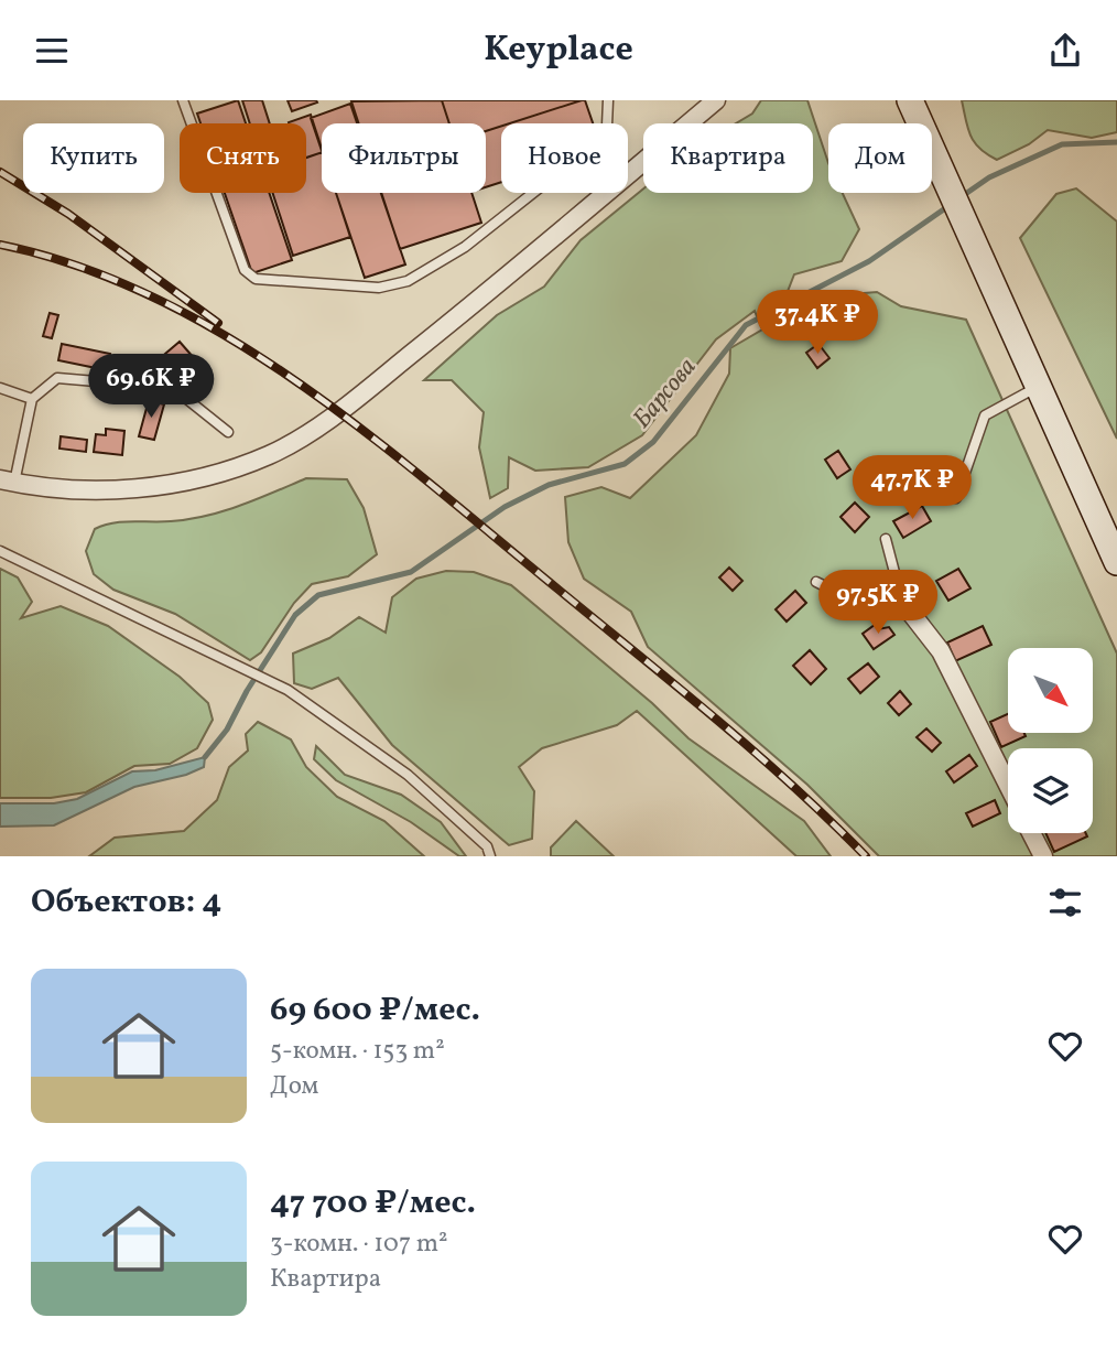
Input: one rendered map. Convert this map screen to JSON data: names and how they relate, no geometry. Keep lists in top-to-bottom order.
{
  "water": ["Барсова"],
  "north": "bottom right",
  "page": {
    "header": "Keyplace",
    "chip": [
      "Купить",
      "Снять",
      "Фильтры",
      "Новое",
      "Квартира",
      "Дом"
    ],
    "price": [
      "37.4K ₽",
      "69.6K ₽",
      "47.7K ₽",
      "97.5K ₽"
    ],
    "heading": "Объектов: 4",
    "list": [
      {
        "name": "69 600 ₽/мес.",
        "note": "5-комн. · 153 m² · Дом"
      },
      {
        "name": "47 700 ₽/мес.",
        "note": "3-комн. · 107 m² · Квартира"
      }
    ]
  }
}
